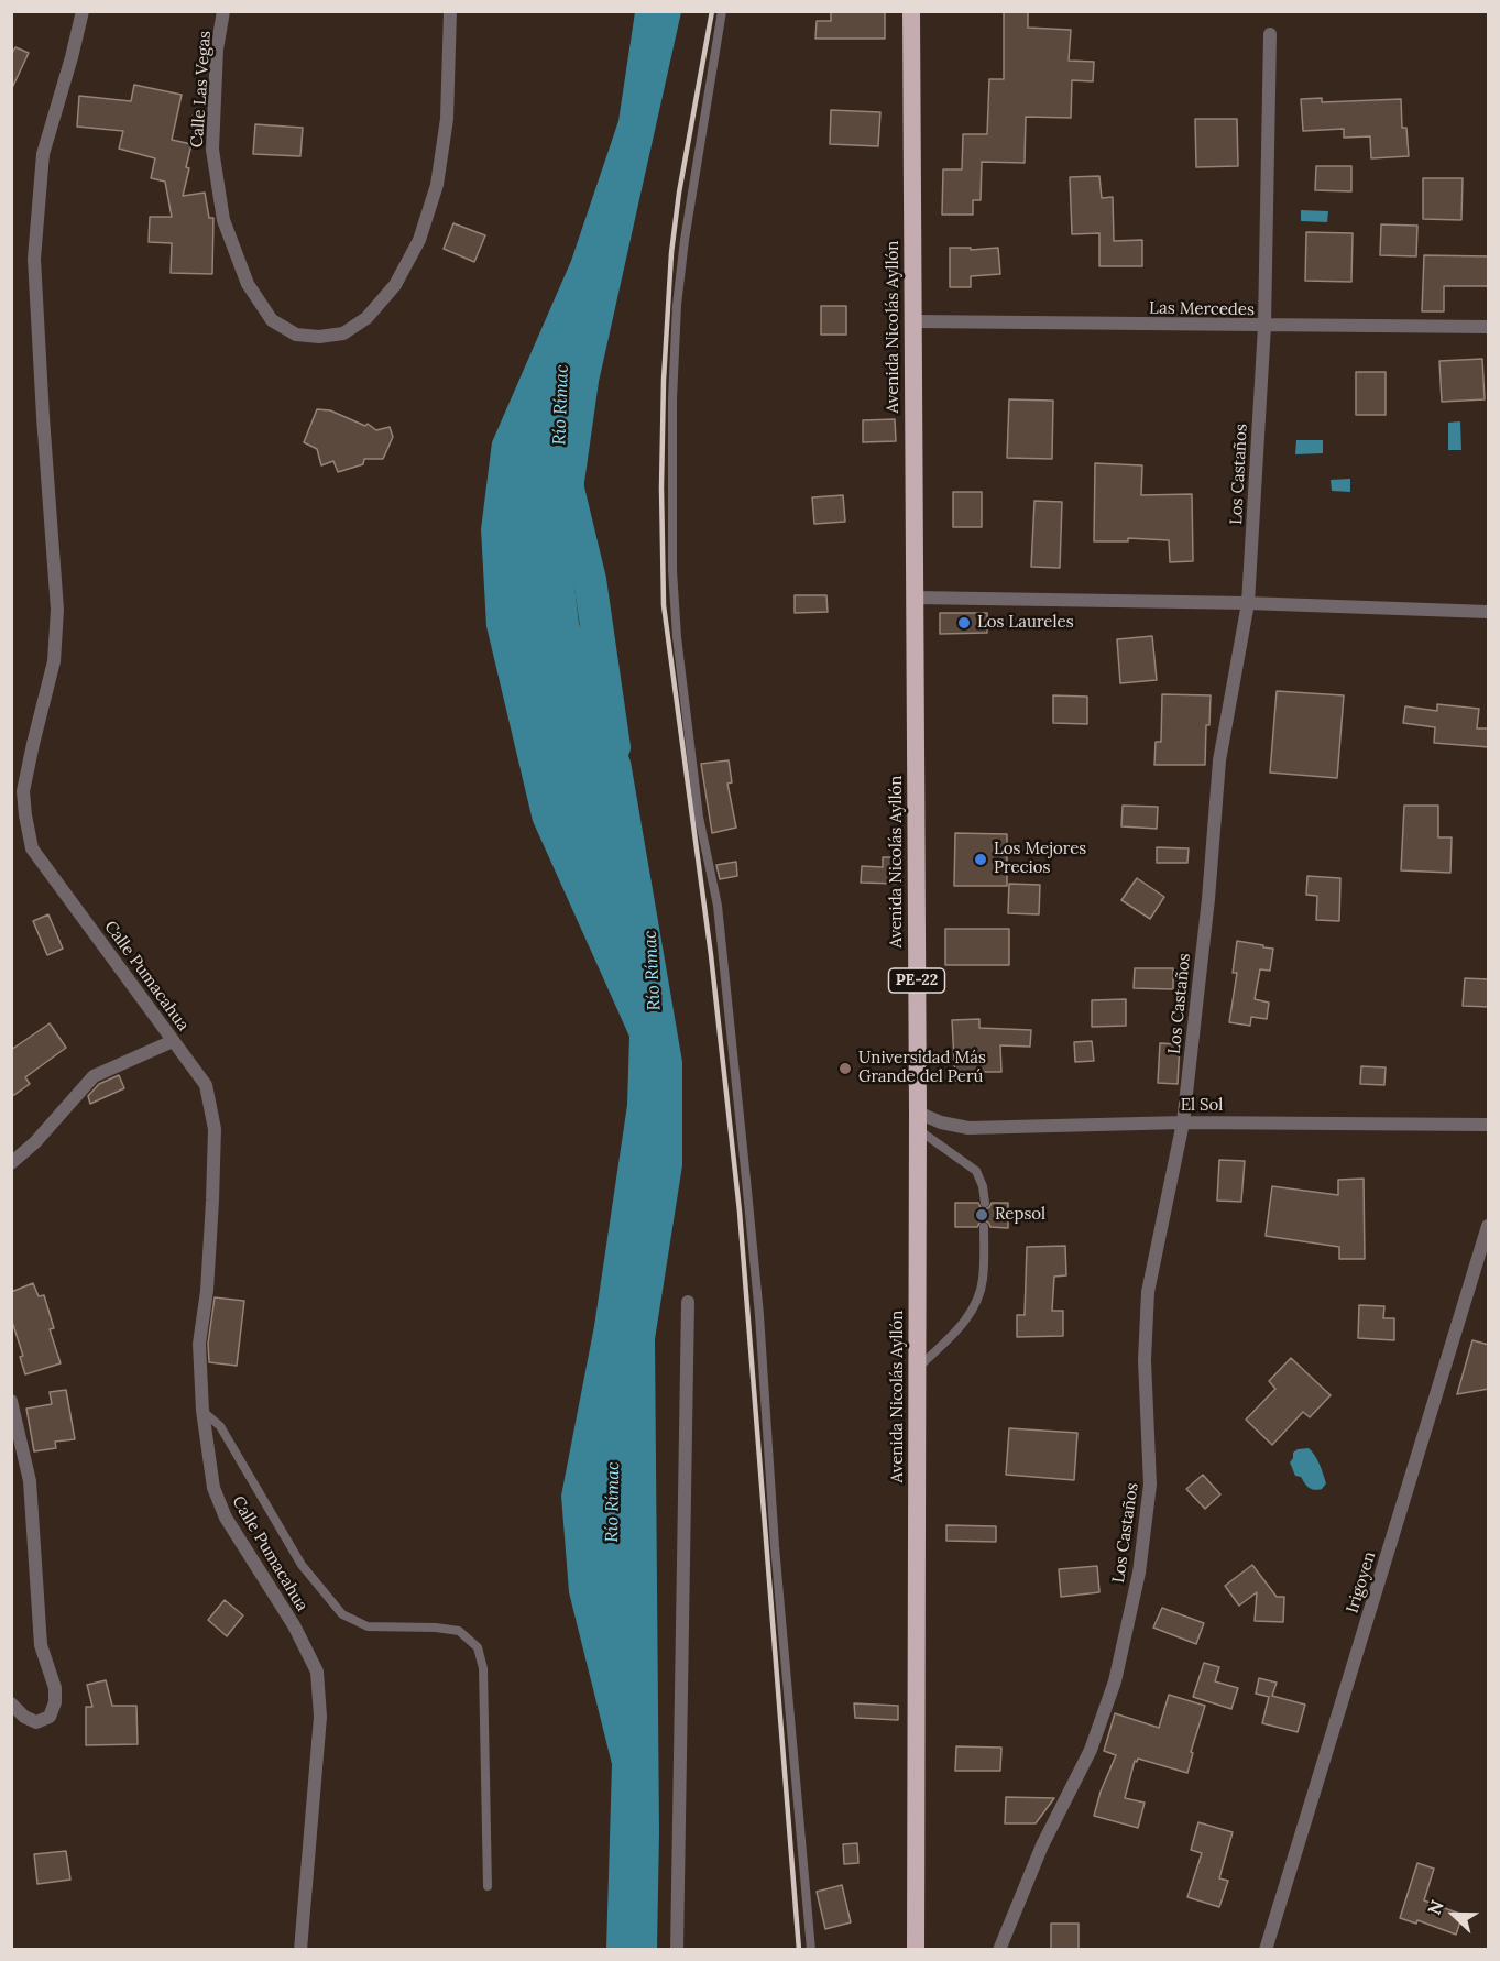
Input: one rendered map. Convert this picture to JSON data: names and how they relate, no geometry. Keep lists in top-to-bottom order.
{
  "streets": {
    "highway": ["Avenida Nicolás Ayllón", "PE-22"],
    "street": [
      "Calle Las Vegas",
      "Las Mercedes",
      "Los Castaños",
      "Calle Pumacahua",
      "El Sol",
      "Irigoyen"
    ]
  },
  "crossings": [
    ["Las Mercedes", "Avenida Nicolás Ayllón"],
    ["Las Mercedes", "Los Castaños"],
    ["Avenida Nicolás Ayllón", "El Sol"],
    ["Los Castaños", "El Sol"]
  ],
  "water": ["Río Rímac"],
  "places": [
    "Los Laureles",
    "Los Mejores Precios",
    "Universidad Más Grande del Perú",
    "Repsol"
  ],
  "north": "left"
}
